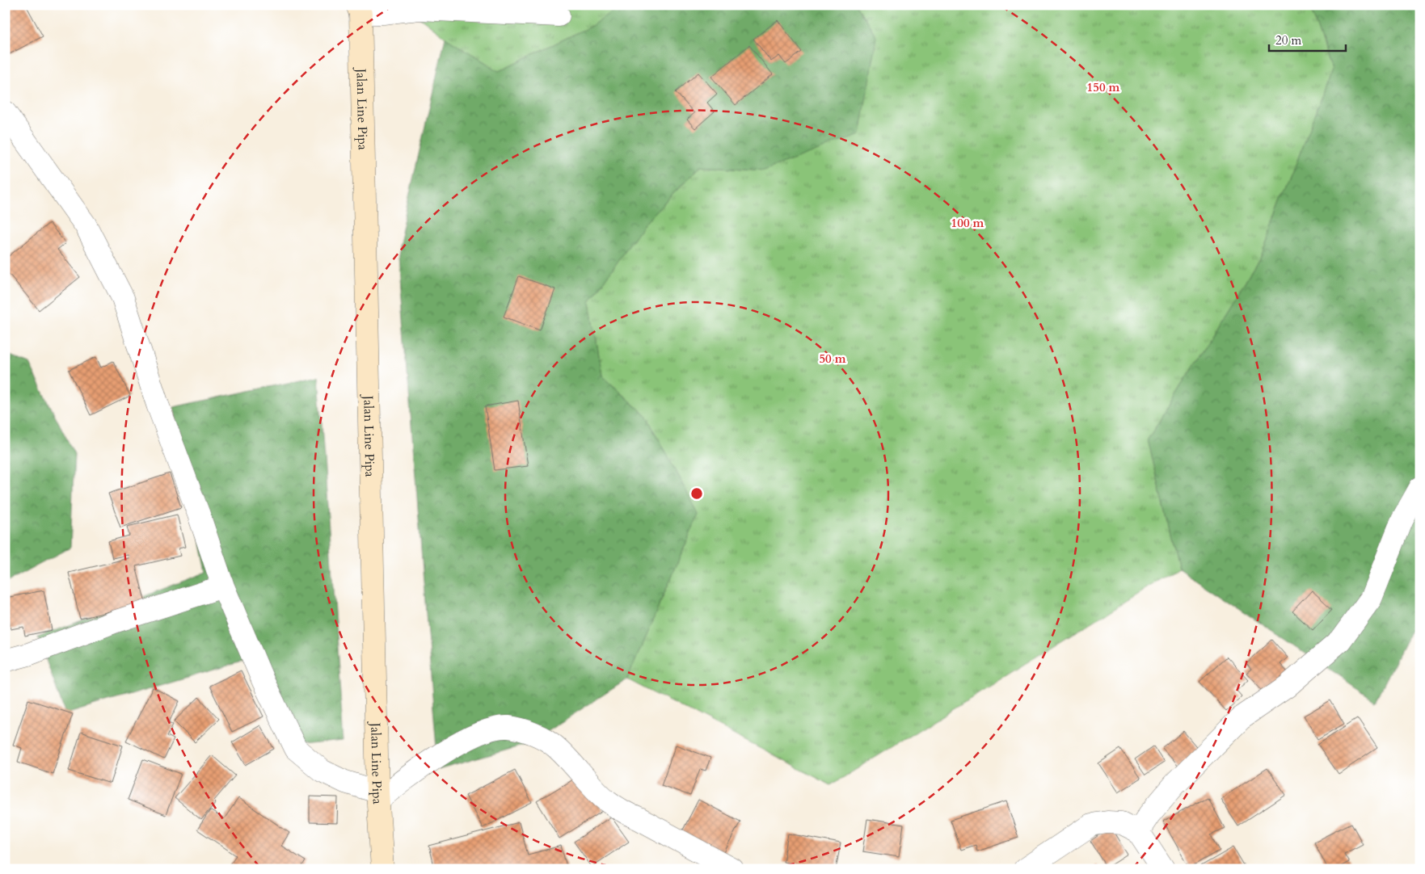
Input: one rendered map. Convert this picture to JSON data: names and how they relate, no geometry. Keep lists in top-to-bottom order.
{
  "streets": {
    "main road": ["Jalan Line Pipa"]
  },
  "scale_bar": "20 m",
  "rings": ["150 m", "100 m", "50 m"]
}
